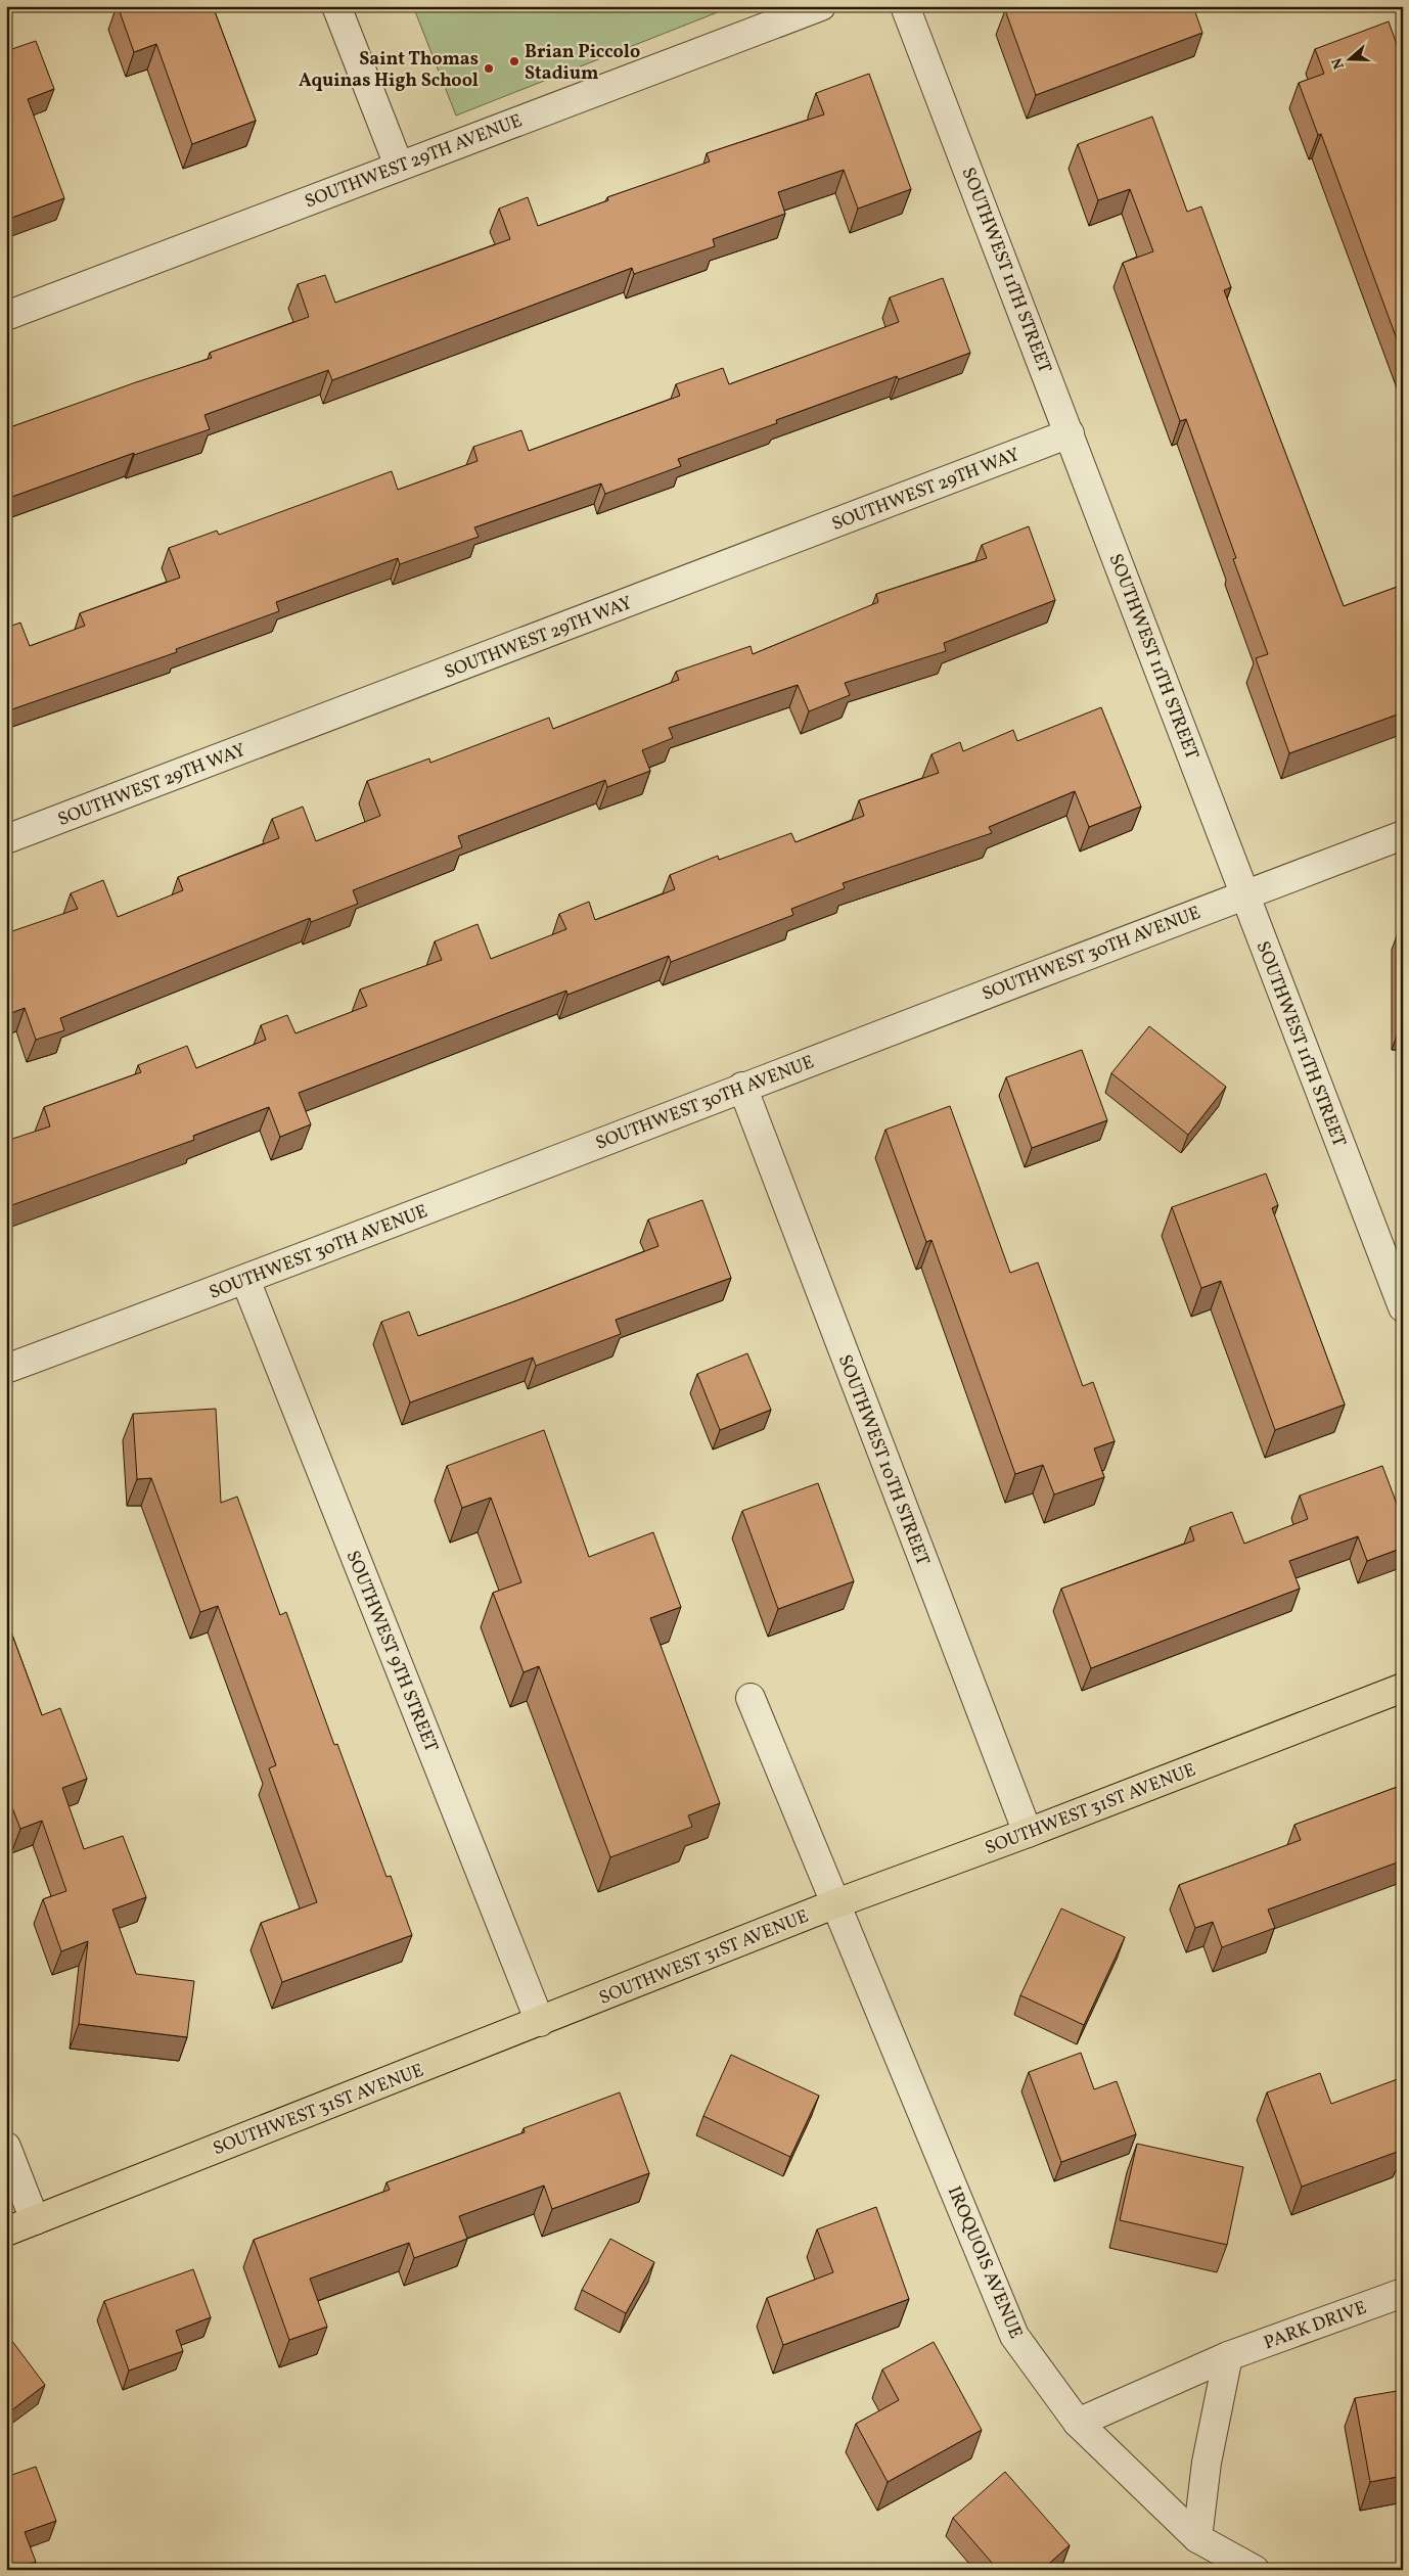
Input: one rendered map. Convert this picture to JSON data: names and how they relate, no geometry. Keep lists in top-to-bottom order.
{
  "streets": {
    "main road": ["SOUTHWEST 31ST AVENUE"],
    "street": [
      "SOUTHWEST 29TH AVENUE",
      "SOUTHWEST 11TH STREET",
      "SOUTHWEST 29TH WAY",
      "SOUTHWEST 30TH AVENUE",
      "SOUTHWEST 10TH STREET",
      "SOUTHWEST 9TH STREET",
      "IROQUOIS AVENUE",
      "PARK DRIVE"
    ]
  },
  "crossings": [
    ["SOUTHWEST 11TH STREET", "SOUTHWEST 29TH WAY"],
    ["SOUTHWEST 11TH STREET", "SOUTHWEST 30TH AVENUE"],
    ["SOUTHWEST 30TH AVENUE", "SOUTHWEST 10TH STREET"],
    ["SOUTHWEST 30TH AVENUE", "SOUTHWEST 9TH STREET"],
    ["SOUTHWEST 10TH STREET", "SOUTHWEST 31ST AVENUE"],
    ["SOUTHWEST 9TH STREET", "SOUTHWEST 31ST AVENUE"],
    ["SOUTHWEST 31ST AVENUE", "IROQUOIS AVENUE"],
    ["IROQUOIS AVENUE", "PARK DRIVE"]
  ],
  "places": ["Brian Piccolo Stadium", "Saint Thomas Aquinas High School"],
  "north": "left"
}
